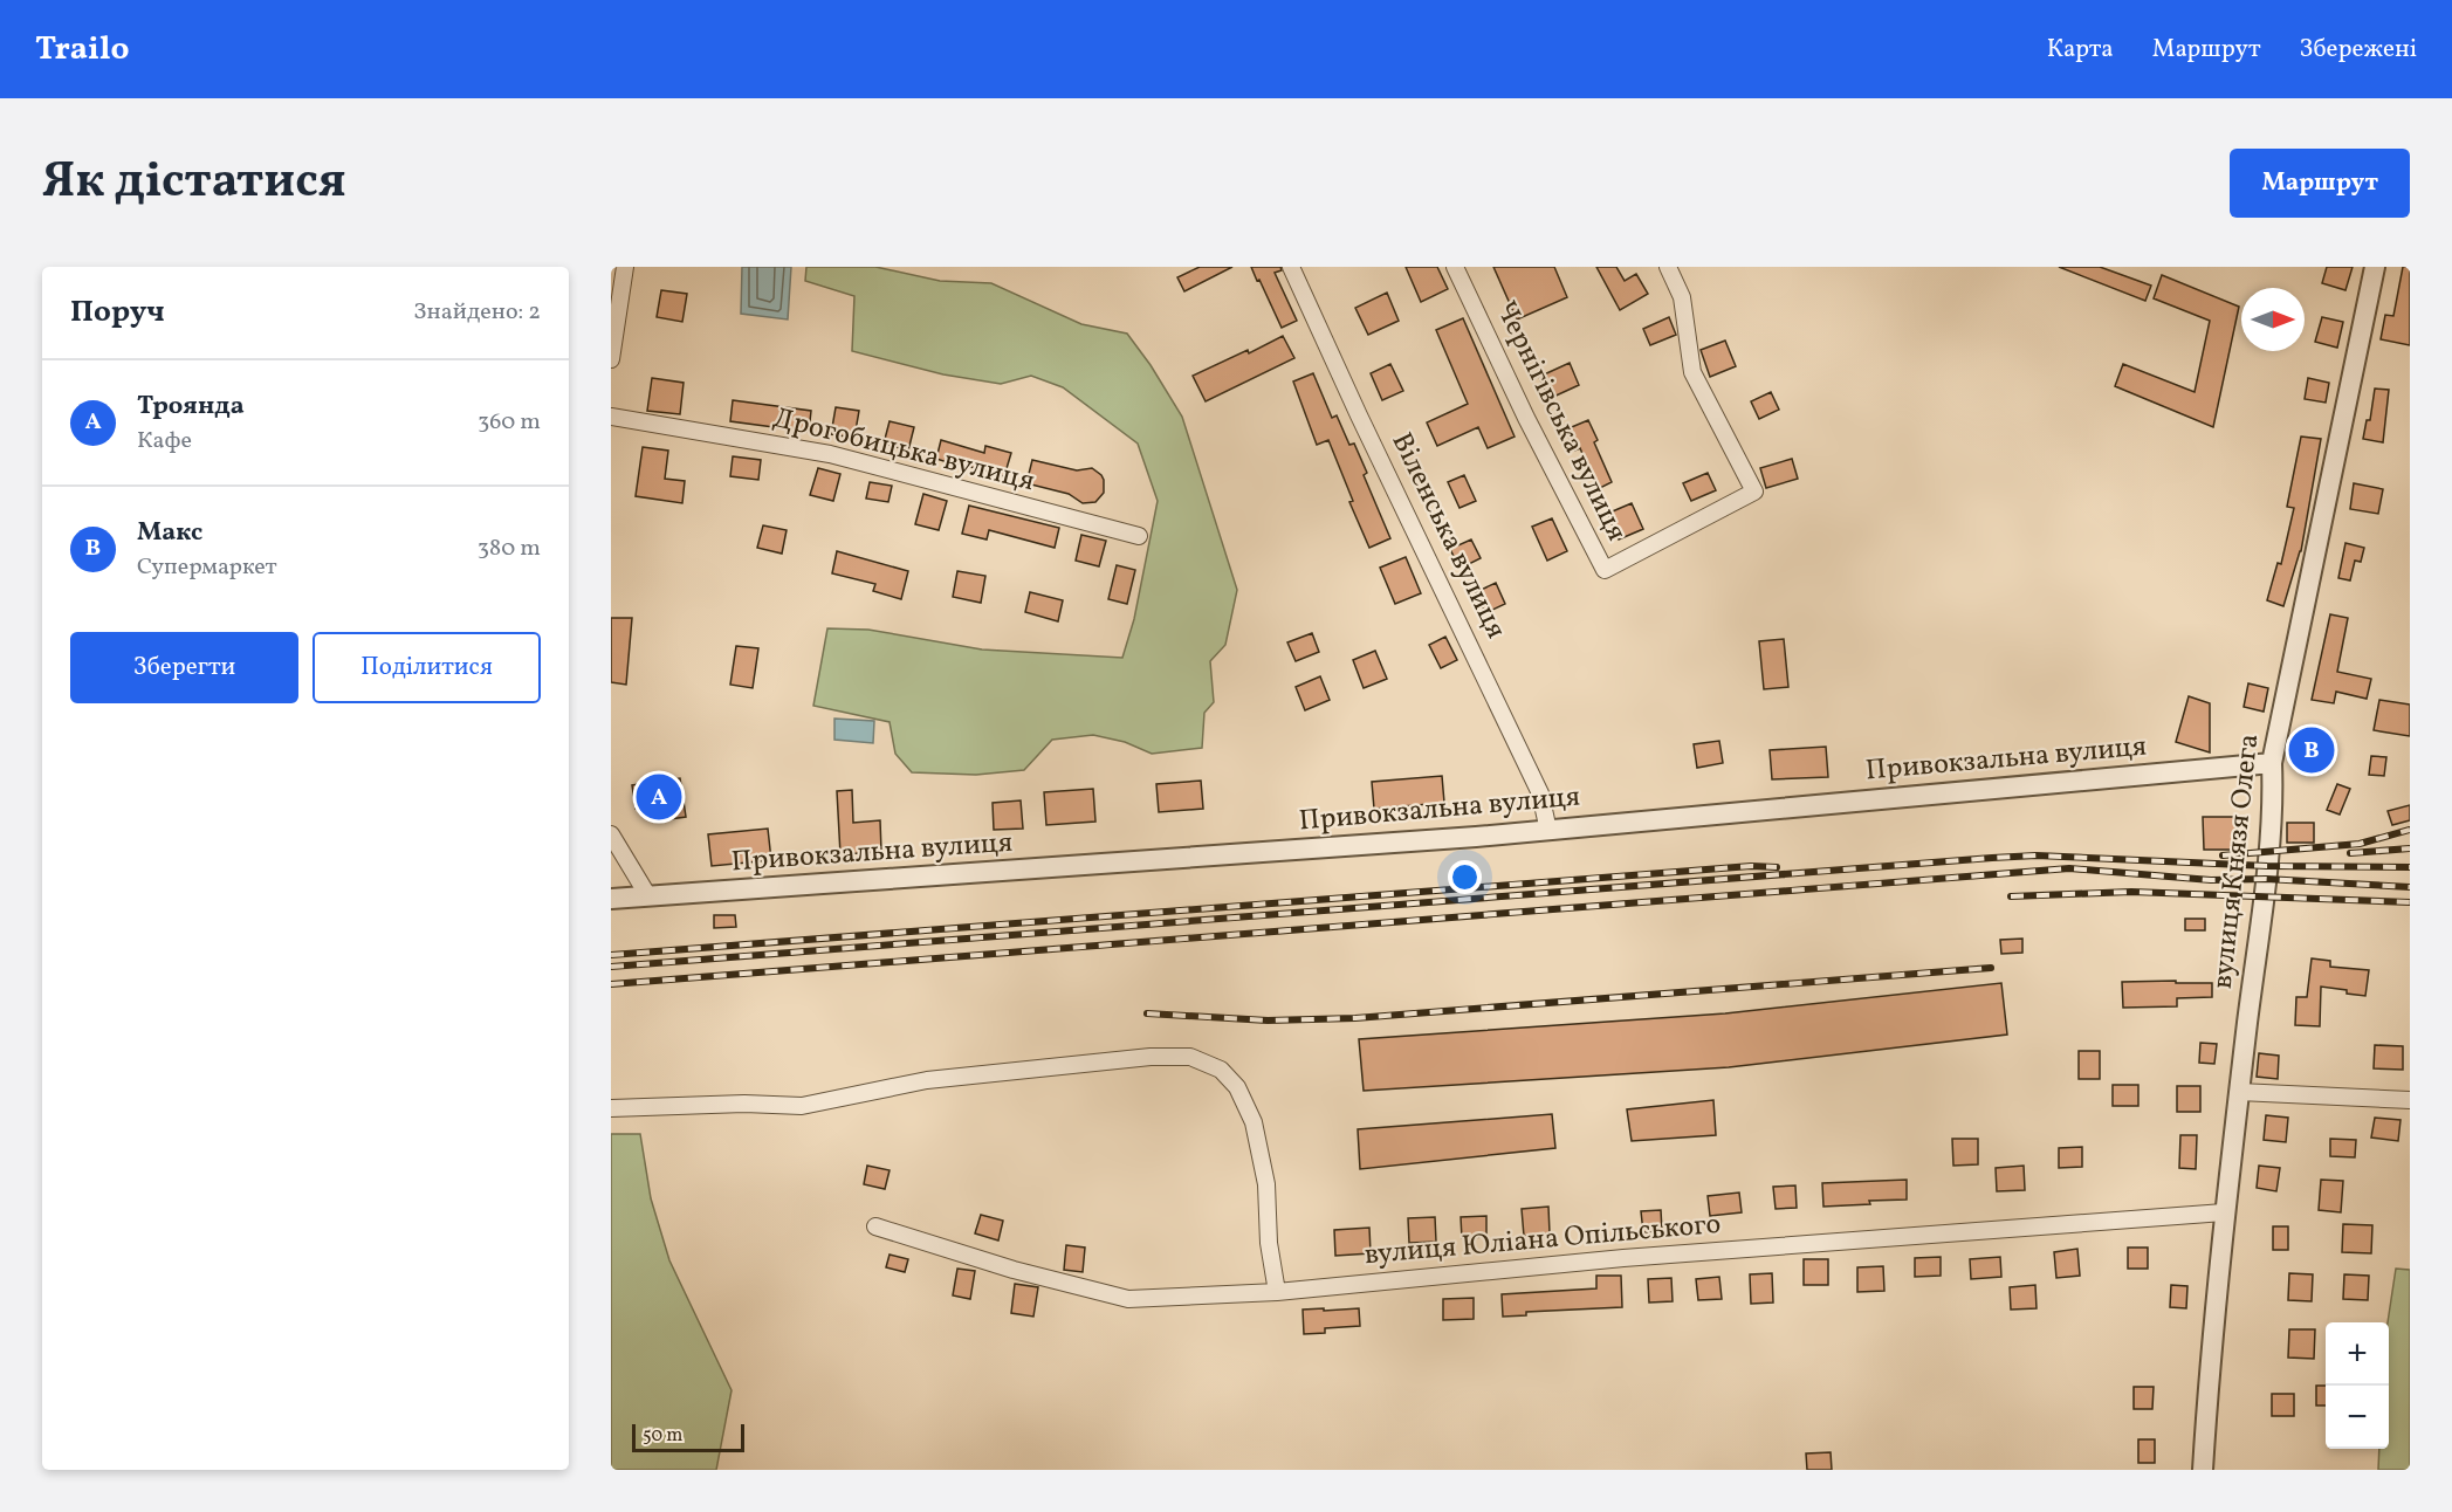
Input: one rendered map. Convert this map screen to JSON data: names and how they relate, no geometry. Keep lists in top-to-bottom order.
{
  "streets": {
    "street": [
      "Чернігівська вулиця",
      "Дрогобицька вулиця",
      "Віленська вулиця",
      "Привокзальна вулиця",
      "вулиця Князя Олега",
      "вулиця Юліана Опільського"
    ]
  },
  "crossings": [
    ["Віленська вулиця", "Привокзальна вулиця"],
    ["Привокзальна вулиця", "вулиця Князя Олега"],
    ["вулиця Князя Олега", "вулиця Юліана Опільського"]
  ],
  "scale_bar": "50 m",
  "north": "right",
  "page": {
    "header": "Trailo",
    "nav": ["Карта", "Маршрут", "Збережені"],
    "title": "Як дістатися",
    "buttons": [
      "Маршрут",
      ["Зберегти", "Поділитися"]
    ],
    "heading": ["Поруч", "Знайдено: 2"],
    "list": [
      {
        "mark": "A",
        "name": "Троянда",
        "note": "Кафе",
        "value": "360 m"
      },
      {
        "mark": "B",
        "name": "Макс",
        "note": "Супермаркет",
        "value": "380 m"
      }
    ],
    "pins": ["B", "A"],
    "map_buttons": ["+", "−"],
    "scale": "50 m"
  }
}
